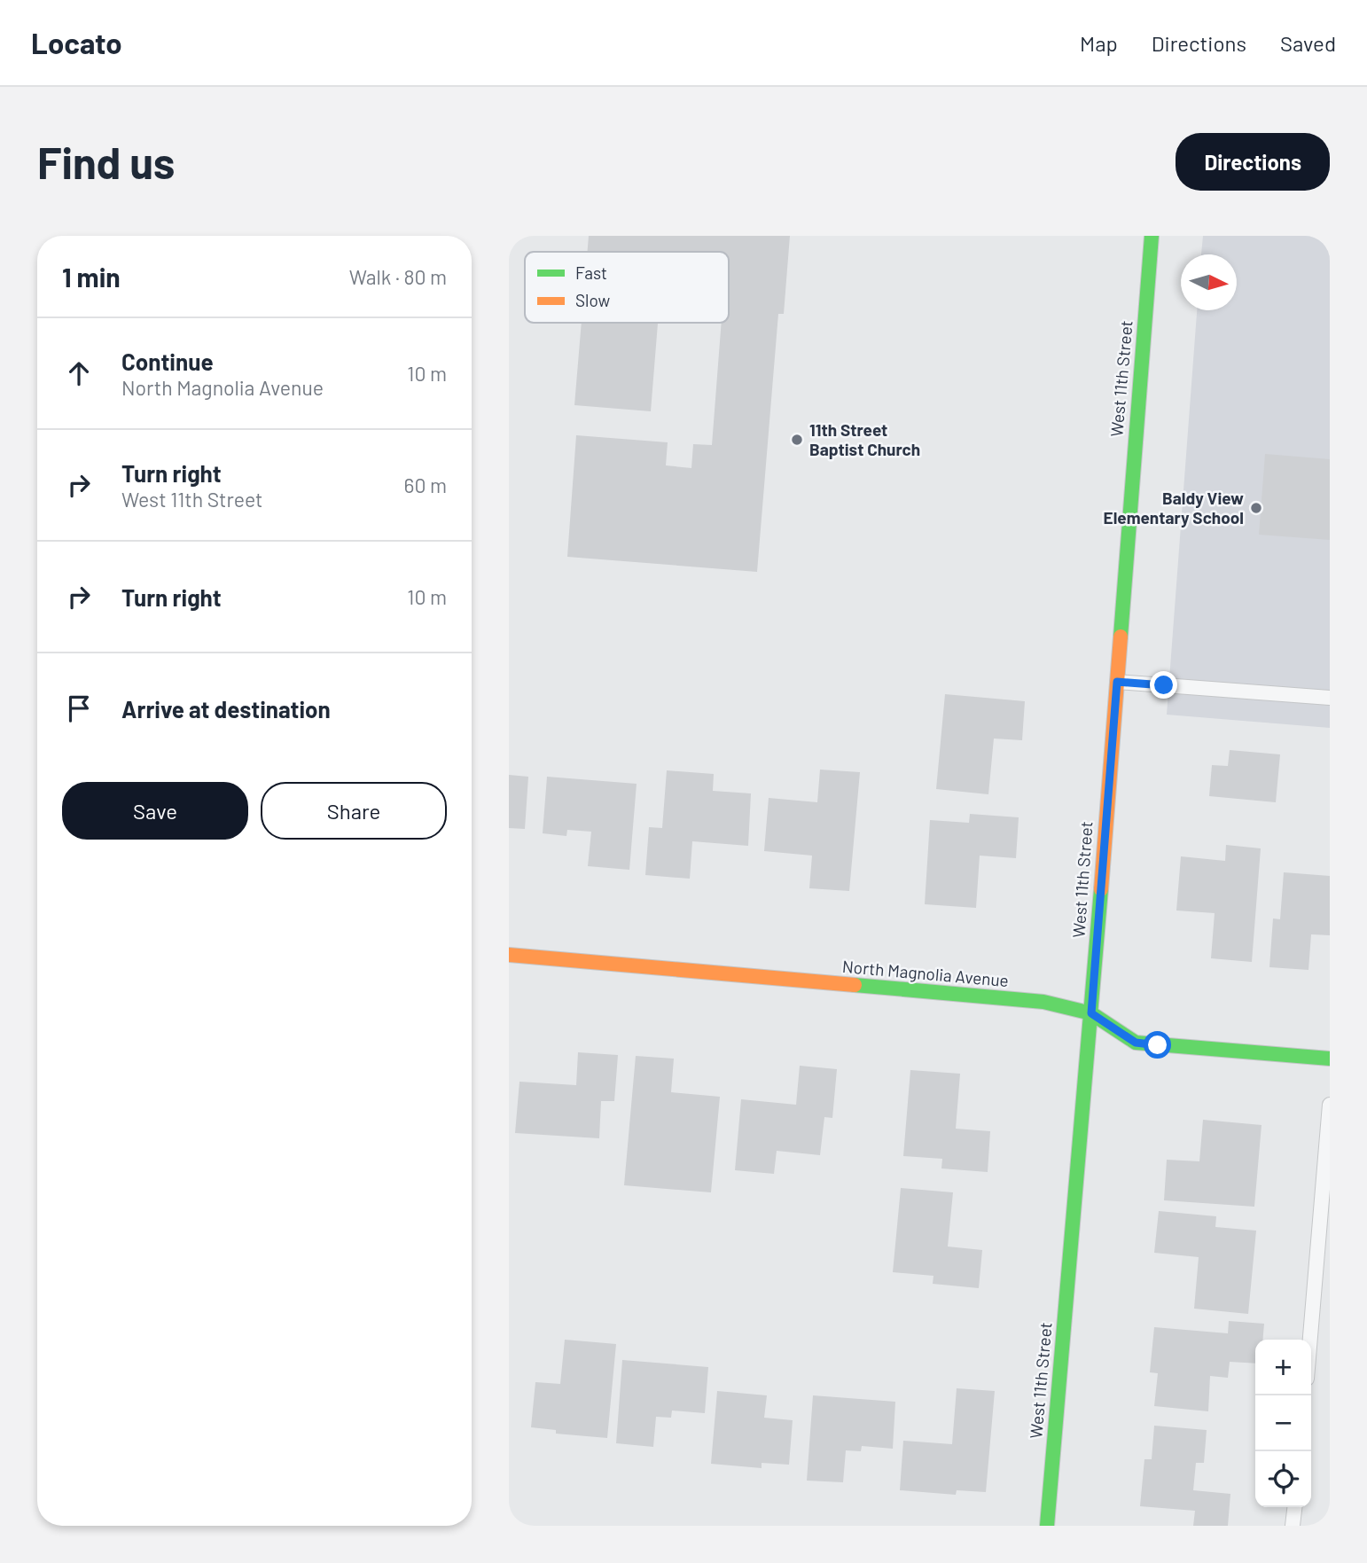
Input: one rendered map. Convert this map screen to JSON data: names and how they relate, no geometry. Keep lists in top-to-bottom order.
{
  "streets": {
    "street": ["West 11th Street", "North Magnolia Avenue"]
  },
  "crossings": [
    ["West 11th Street", "North Magnolia Avenue"]
  ],
  "places": ["11th Street Baptist Church", "Baldy View Elementary School"],
  "legend": ["Fast", "Slow"],
  "north": "right",
  "page": {
    "header": "Locato",
    "nav": ["Map", "Directions", "Saved"],
    "buttons": [
      "Directions",
      ["Save", "Share"]
    ],
    "title": "Find us",
    "heading": ["1 min", "Walk · 80 m"],
    "list": [
      ["Continue", "North Magnolia Avenue", "10 m"],
      ["Turn right", "West 11th Street", "60 m"],
      ["Turn right", "10 m"],
      "Arrive at destination"
    ],
    "map_buttons": ["+", "−"]
  }
}
